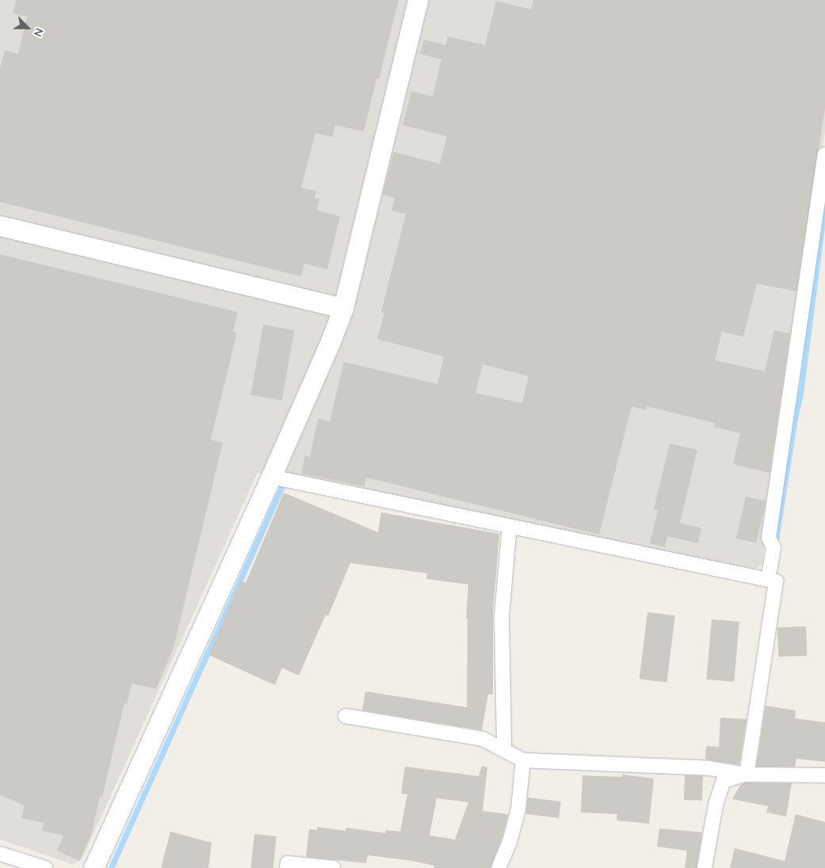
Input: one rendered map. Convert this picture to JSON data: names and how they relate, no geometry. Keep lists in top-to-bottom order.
{
  "north": "bottom right"
}
